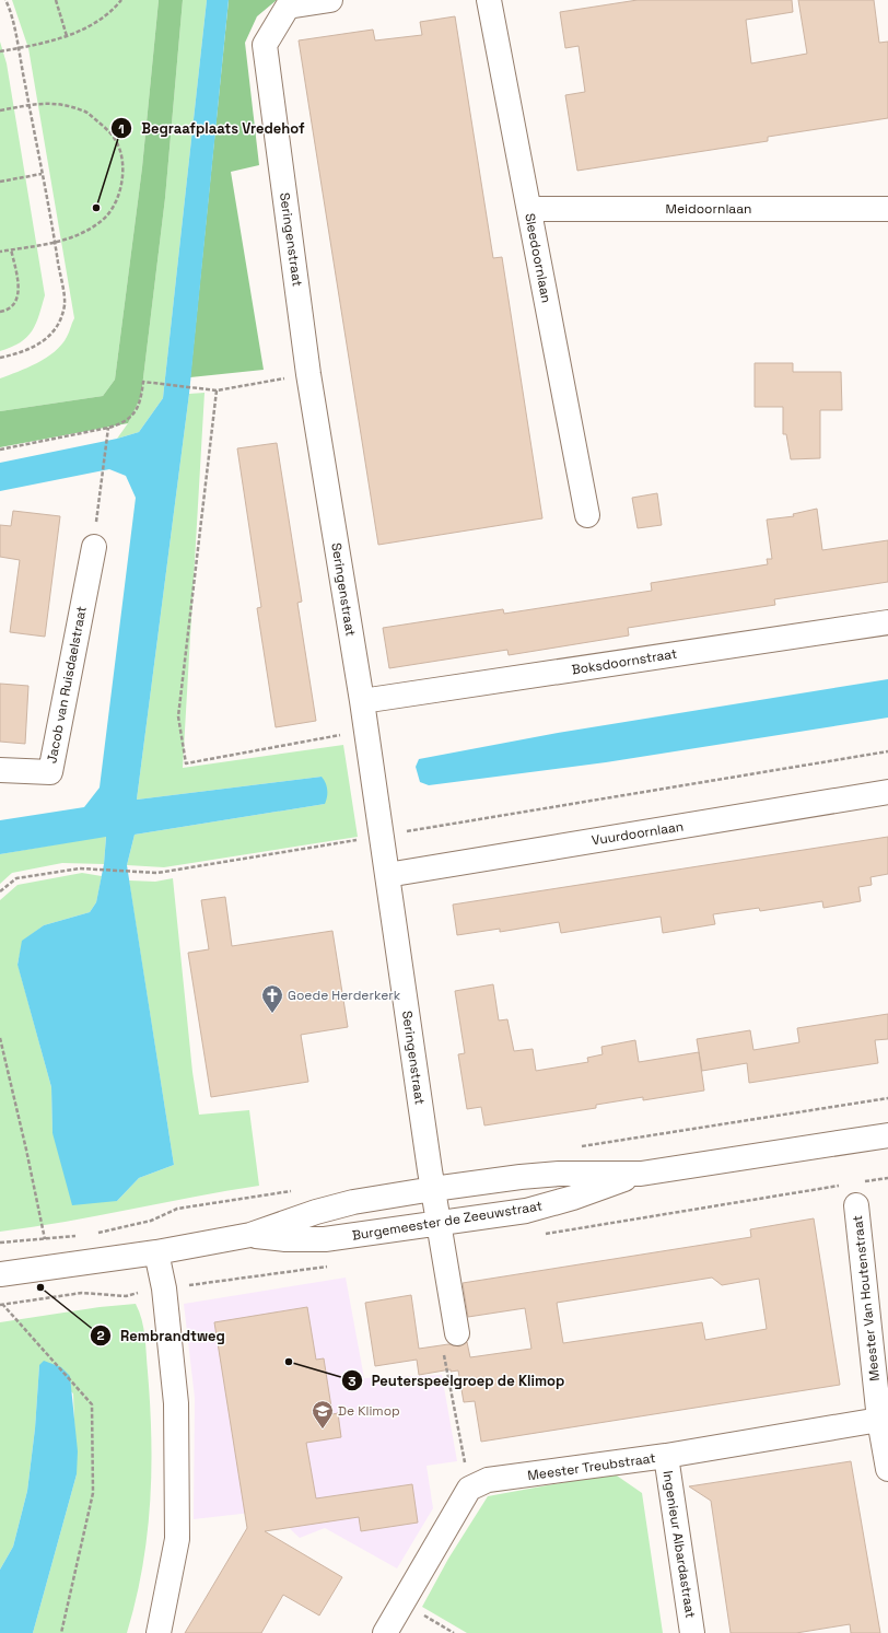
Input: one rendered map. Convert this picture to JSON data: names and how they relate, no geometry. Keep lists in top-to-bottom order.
{
  "streets": {
    "street": [
      "Meidoornlaan",
      "Seringenstraat",
      "Sleedoornlaan",
      "Boksdoornstraat",
      "Jacob van Ruisdaelstraat",
      "Vuurdoornlaan",
      "Burgemeester de Zeeuwstraat",
      "Meester Van Houtenstraat",
      "Meester Treubstraat",
      "Ingenieur Albardastraat"
    ]
  },
  "crossings": [
    ["Meidoornlaan", "Sleedoornlaan"],
    ["Seringenstraat", "Boksdoornstraat"],
    ["Seringenstraat", "Vuurdoornlaan"],
    ["Seringenstraat", "Burgemeester de Zeeuwstraat"],
    ["Meester Van Houtenstraat", "Meester Treubstraat"],
    ["Meester Treubstraat", "Ingenieur Albardastraat"]
  ],
  "places": {
    "other": ["Begraafplaats Vredehof", "Rembrandtweg", "Peuterspeelgroep de Klimop"],
    "church": ["Goede Herderkerk"],
    "school or university": ["De Klimop"]
  }
}
